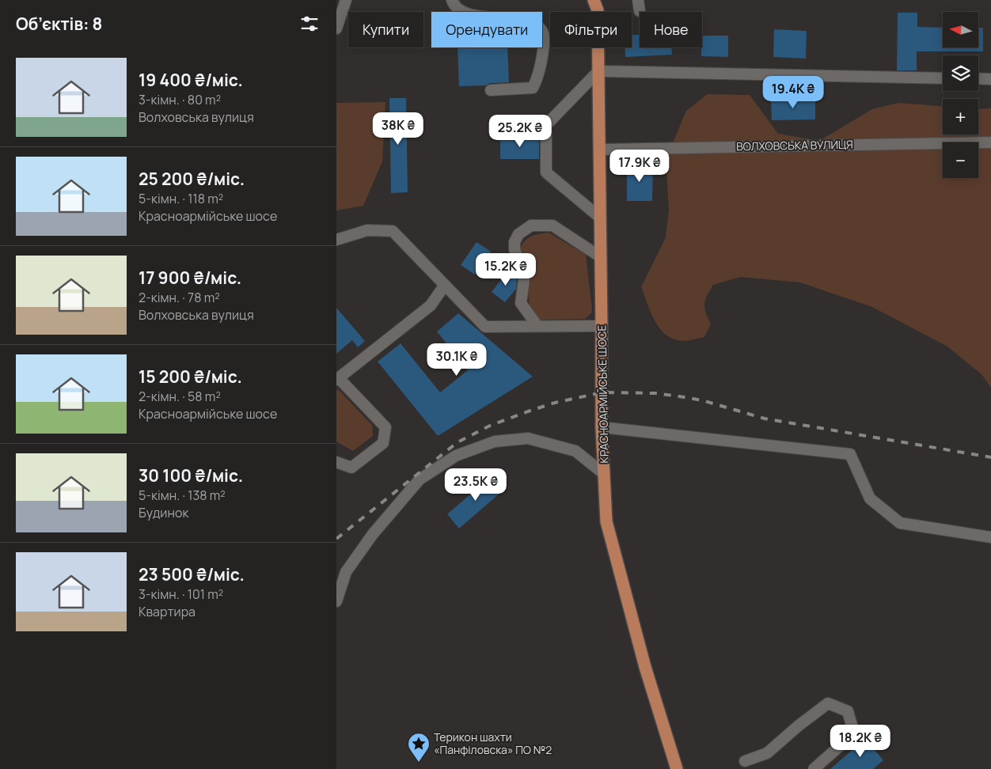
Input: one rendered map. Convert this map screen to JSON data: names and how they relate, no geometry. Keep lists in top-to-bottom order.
{
  "streets": {
    "main road": ["КРАСНОАРМІЙСЬКЕ ШОСЕ"],
    "street": ["ВОЛХОВСЬКА ВУЛИЦЯ"]
  },
  "crossings": [
    ["ВОЛХОВСЬКА ВУЛИЦЯ", "КРАСНОАРМІЙСЬКЕ ШОСЕ"]
  ],
  "places": {
    "place": ["Терикон шахти «Панфiловска» ПО №2"]
  },
  "north": "left",
  "page": {
    "heading": "Об’єктів: 8",
    "map_buttons": ["+", "−"],
    "chip": [
      "Купити",
      "Орендувати",
      "Фільтри",
      "Нове"
    ],
    "list": [
      {
        "name": "19 400 ₴/міс.",
        "note": "3-кімн. · 80 m² · Волховська вулиця"
      },
      {
        "name": "25 200 ₴/міс.",
        "note": "5-кімн. · 118 m² · Красноармійське шосе"
      },
      {
        "name": "17 900 ₴/міс.",
        "note": "2-кімн. · 78 m² · Волховська вулиця"
      },
      {
        "name": "15 200 ₴/міс.",
        "note": "2-кімн. · 58 m² · Красноармійське шосе"
      },
      {
        "name": "30 100 ₴/міс.",
        "note": "5-кімн. · 138 m² · Будинок"
      },
      {
        "name": "23 500 ₴/міс.",
        "note": "3-кімн. · 101 m² · Квартира"
      }
    ],
    "price": [
      "19.4K ₴",
      "38K ₴",
      "25.2K ₴",
      "17.9K ₴",
      "15.2K ₴",
      "30.1K ₴",
      "23.5K ₴",
      "18.2K ₴"
    ]
  }
}
